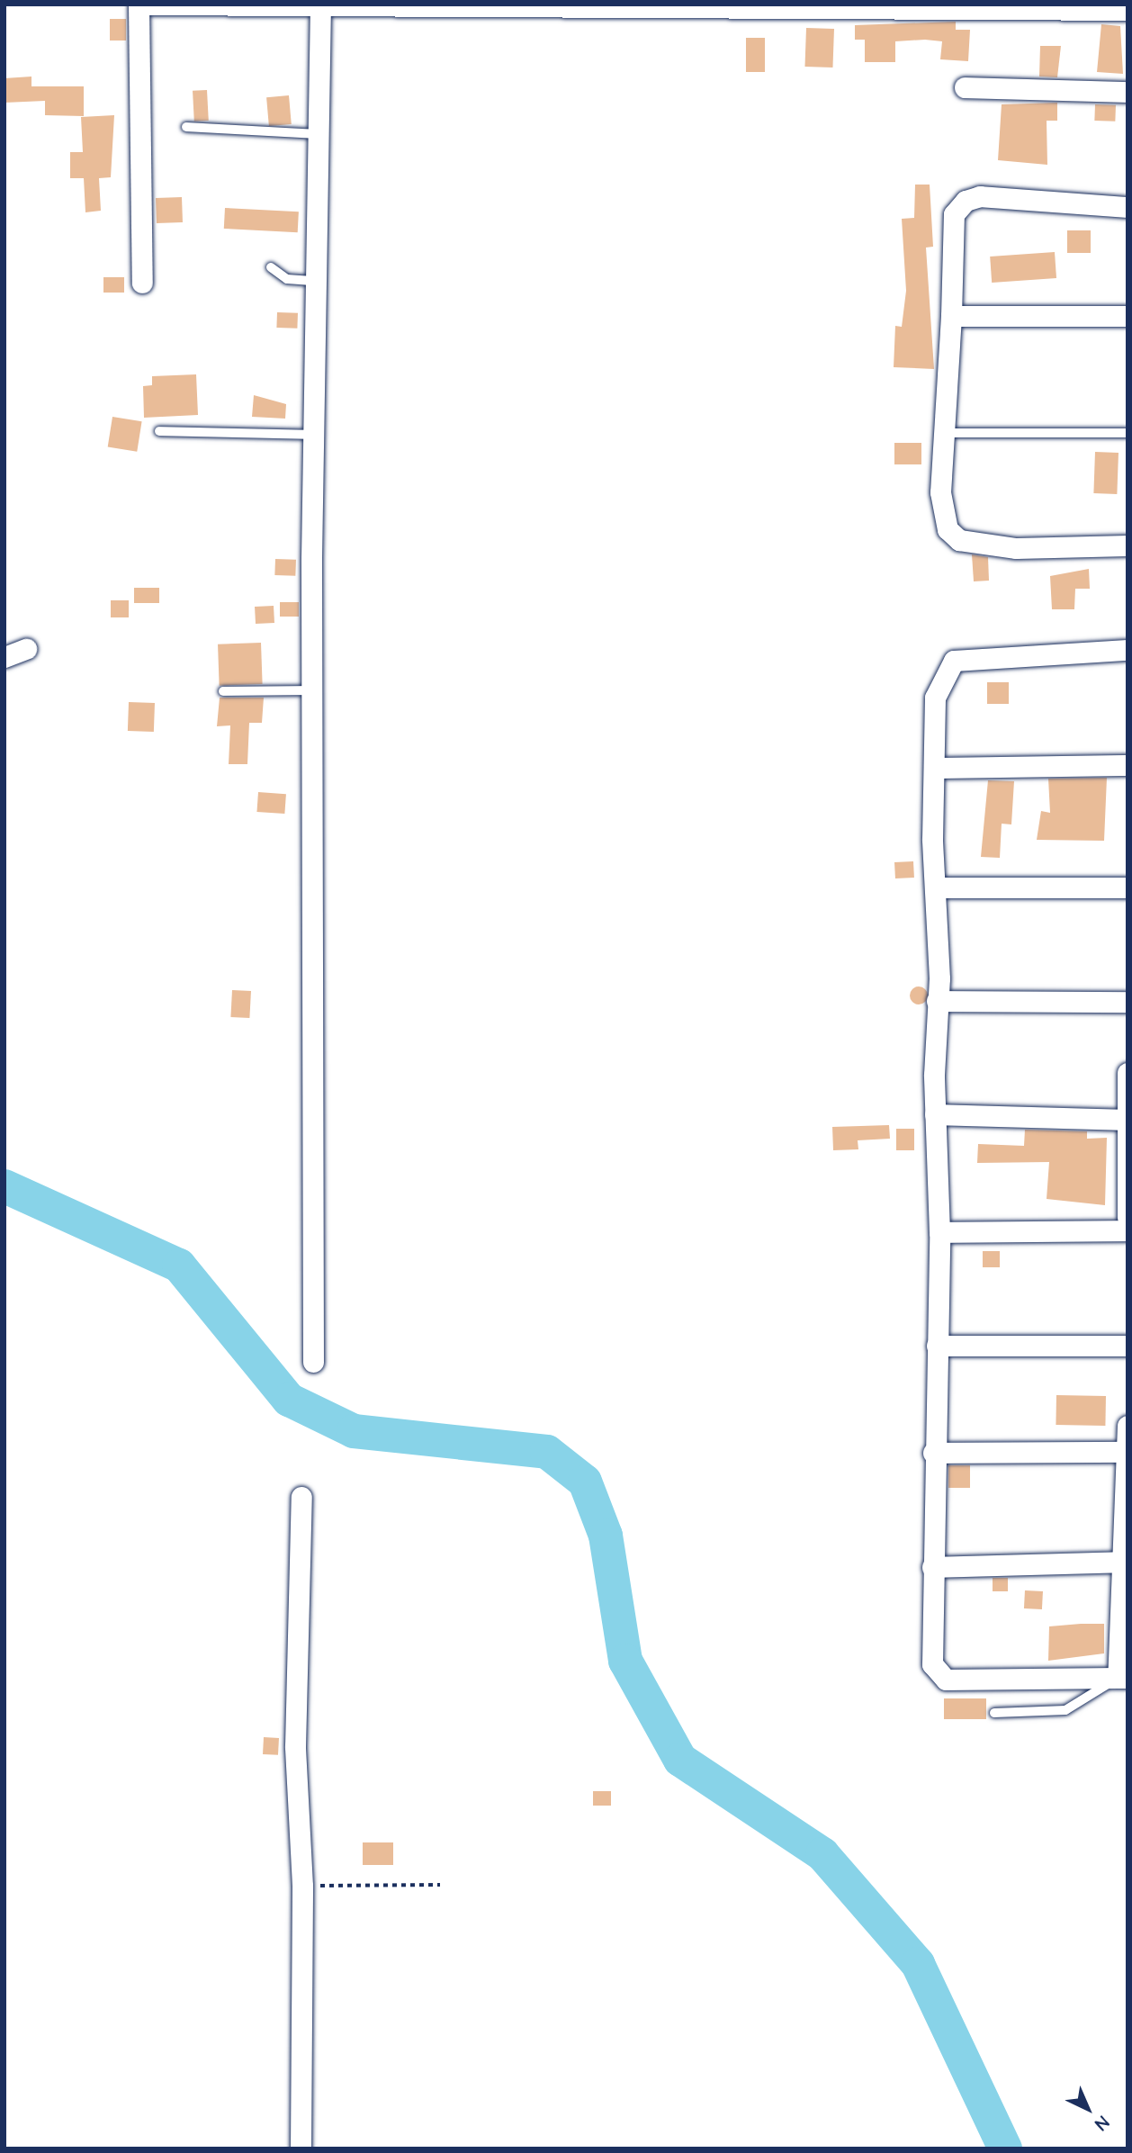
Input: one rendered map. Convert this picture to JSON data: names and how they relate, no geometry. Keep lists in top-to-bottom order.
{
  "north": "bottom right"
}
